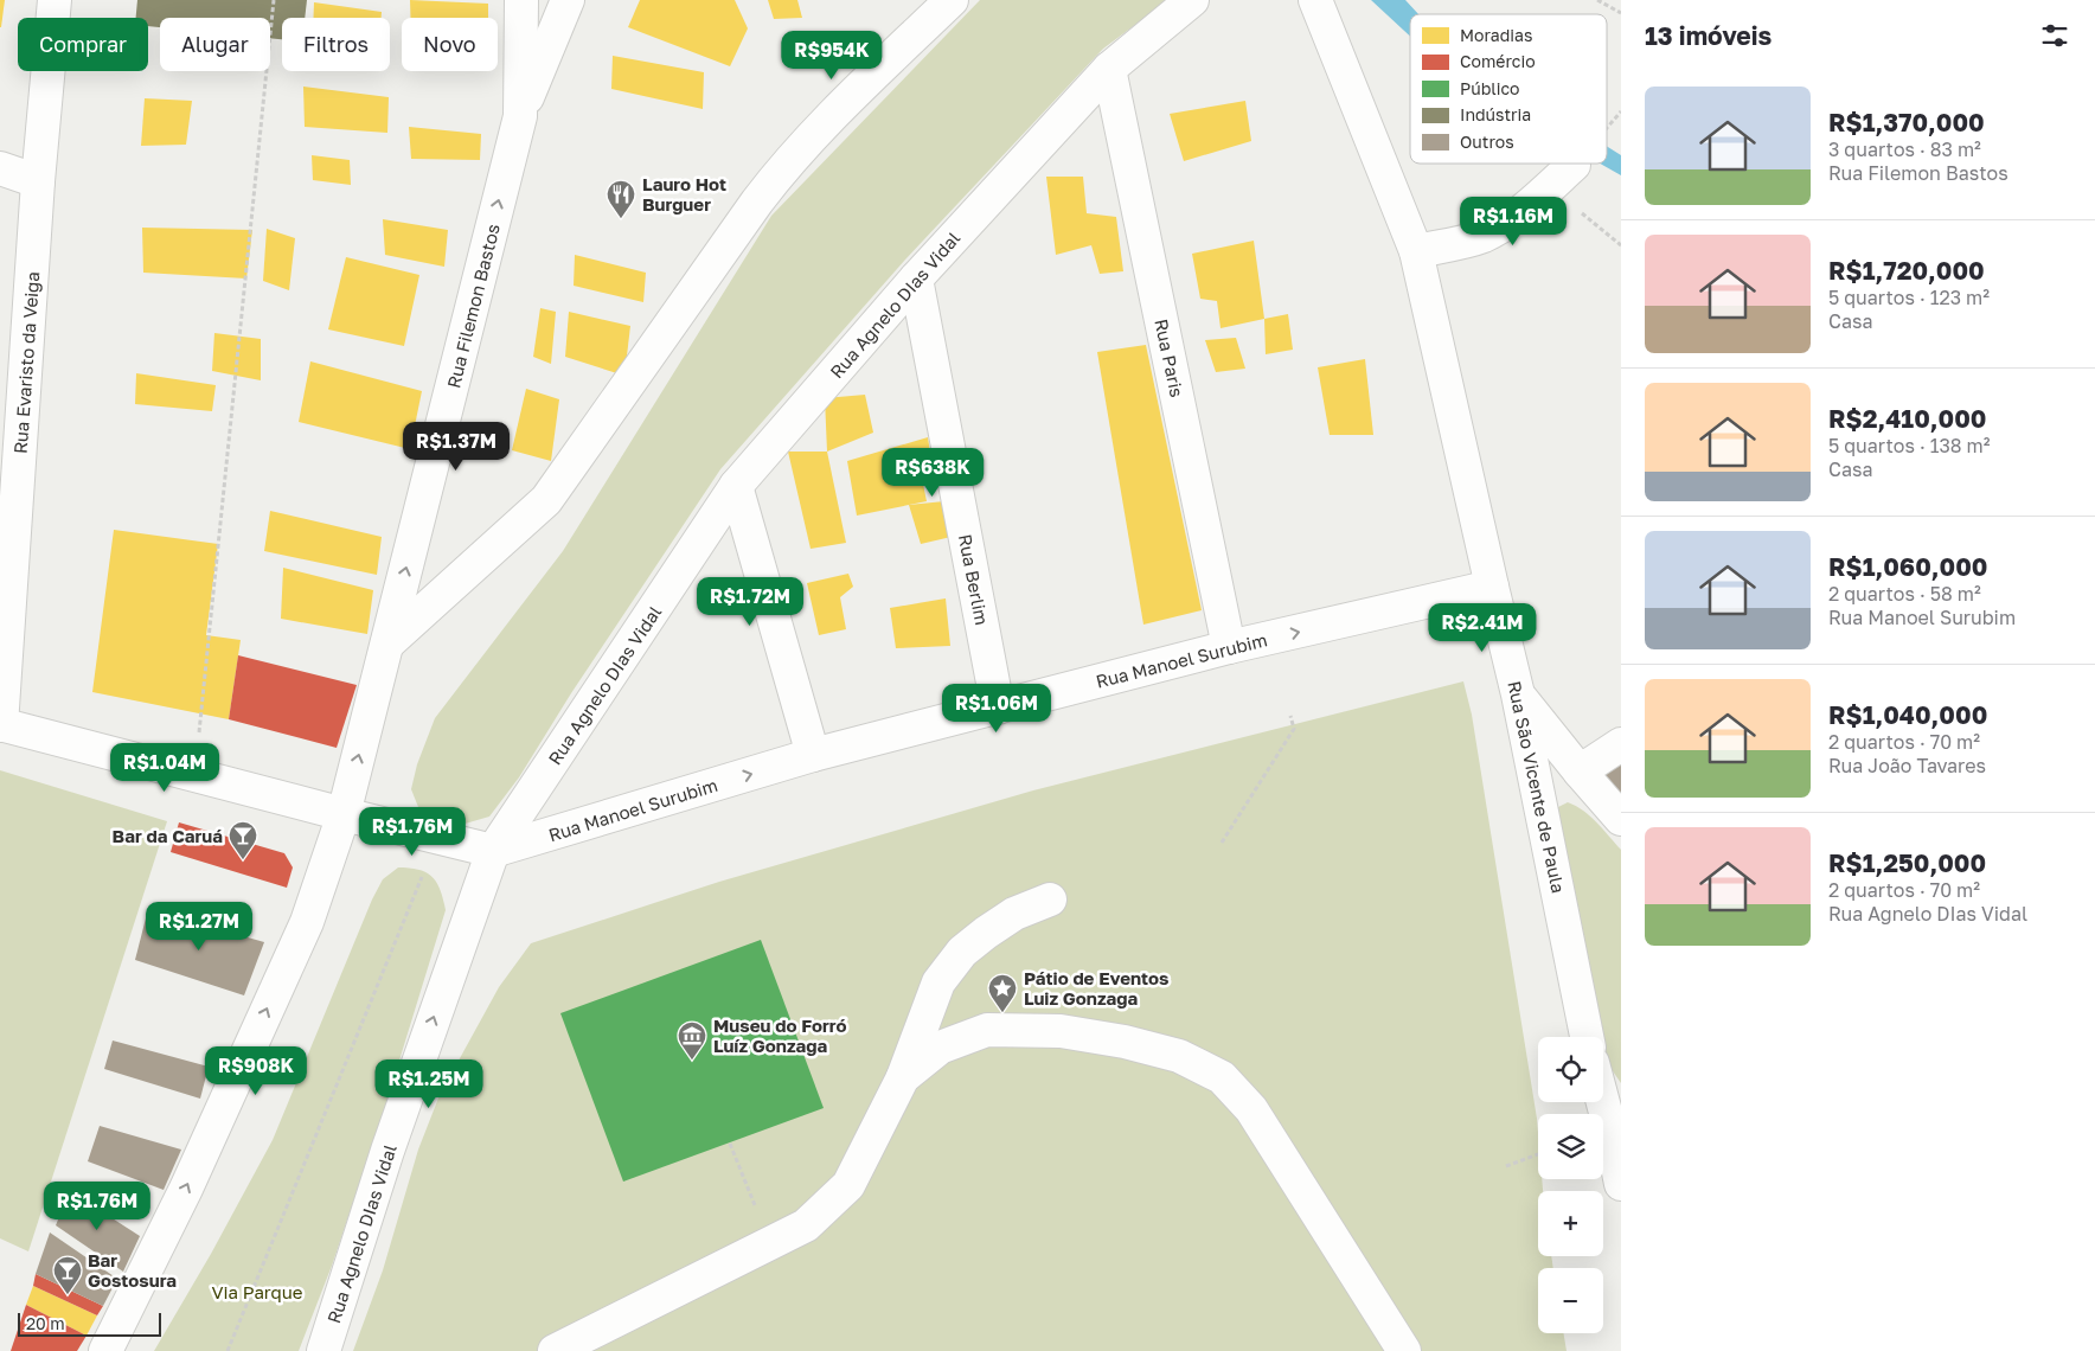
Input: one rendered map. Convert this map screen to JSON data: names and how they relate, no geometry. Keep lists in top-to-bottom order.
{
  "streets": {
    "street": [
      "Rua Agnelo DIas Vidal",
      "Rua Filemon Bastos",
      "Rua Paris",
      "Rua Evaristo da Veiga",
      "Rua Berlim",
      "Rua Manoel Surubim",
      "Rua São Vicente de Paula"
    ]
  },
  "crossings": [
    ["Rua Agnelo DIas Vidal", "Rua Paris"],
    ["Rua Agnelo DIas Vidal", "Rua Berlim"],
    ["Rua Agnelo DIas Vidal", "Rua Manoel Surubim"],
    ["Rua Paris", "Rua Manoel Surubim"],
    ["Rua Berlim", "Rua Manoel Surubim"],
    ["Rua Manoel Surubim", "Rua São Vicente de Paula"]
  ],
  "one_way": ["Rua Filemon Bastos", "Rua Manoel Surubim"],
  "parks": ["Via Parque"],
  "places": {
    "restaurant": ["Lauro Hot Burguer"],
    "bar": ["Bar da Caruá", "Bar Gostosura"],
    "place": ["Pátio de Eventos Luiz Gonzaga"],
    "museum": ["Museu do Forró Luíz Gonzaga"]
  },
  "legend": [
    "Moradias",
    "Comércio",
    "Público",
    "Indústria",
    "Outros"
  ],
  "scale_bar": "20 m",
  "page": {
    "heading": "13 imóveis",
    "chip": [
      "Comprar",
      "Alugar",
      "Filtros",
      "Novo"
    ],
    "price": [
      "R$954K",
      "R$1.16M",
      "R$1.37M",
      "R$638K",
      "R$1.72M",
      "R$2.41M",
      "R$1.06M",
      "R$1.04M",
      "R$1.76M",
      "R$1.27M",
      "R$908K",
      "R$1.25M",
      "R$1.76M"
    ],
    "list": [
      {
        "name": "R$1,370,000",
        "note": "3 quartos · 83 m² · Rua Filemon Bastos"
      },
      {
        "name": "R$1,720,000",
        "note": "5 quartos · 123 m² · Casa"
      },
      {
        "name": "R$2,410,000",
        "note": "5 quartos · 138 m² · Casa"
      },
      {
        "name": "R$1,060,000",
        "note": "2 quartos · 58 m² · Rua Manoel Surubim"
      },
      {
        "name": "R$1,040,000",
        "note": "2 quartos · 70 m² · Rua João Tavares"
      },
      {
        "name": "R$1,250,000",
        "note": "2 quartos · 70 m² · Rua Agnelo DIas Vidal"
      }
    ],
    "map_buttons": ["+", "−"],
    "scale": "20 m"
  }
}
